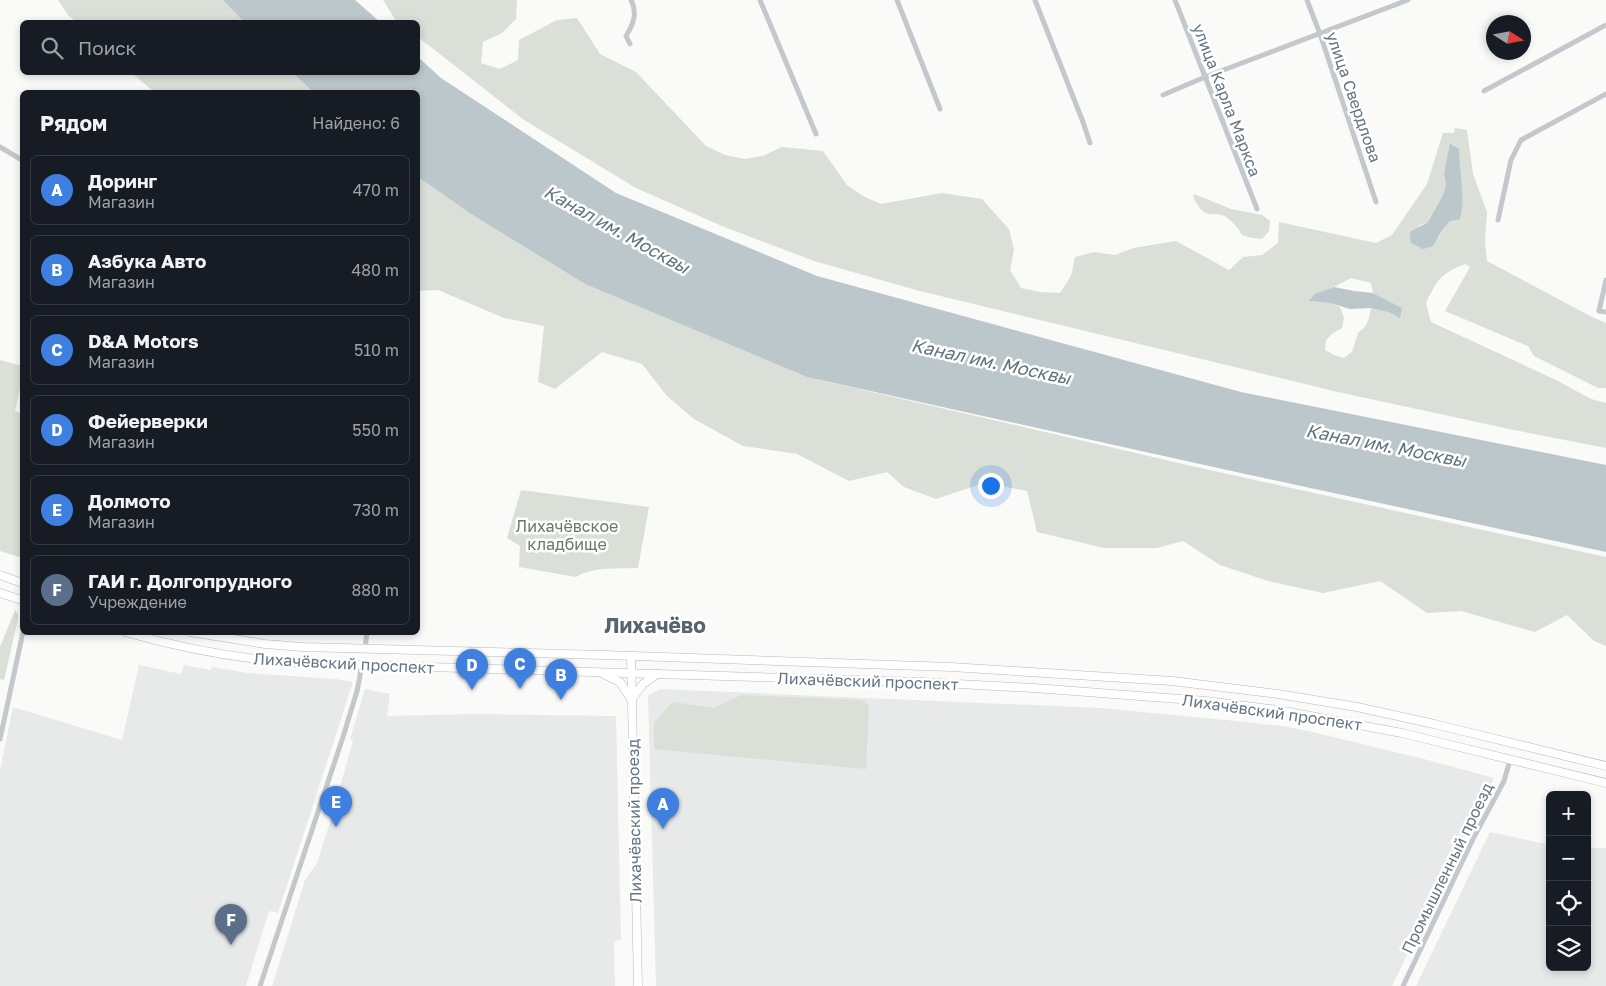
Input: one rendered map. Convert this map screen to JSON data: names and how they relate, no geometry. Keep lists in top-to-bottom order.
{
  "streets": {
    "main road": ["Лихачёвский проспект", "Лихачёвский проезд"],
    "street": ["улица Свердлова", "улица Карла Маркса", "Промышленный проезд"]
  },
  "crossings": [
    ["Лихачёвский проспект", "Лихачёвский проезд"],
    ["Лихачёвский проспект", "Промышленный проезд"]
  ],
  "districts": ["Лихачёво"],
  "water": ["Канал им. Москвы"],
  "parks": ["Лихачёвское кладбище"],
  "north": "right",
  "page": {
    "search": "Поиск",
    "heading": ["Рядом", "Найдено: 6"],
    "list": [
      {
        "mark": "A",
        "name": "Доринг",
        "note": "Магазин",
        "value": "470 m"
      },
      {
        "mark": "B",
        "name": "Азбука Авто",
        "note": "Магазин",
        "value": "480 m"
      },
      {
        "mark": "C",
        "name": "D&A Motors",
        "note": "Магазин",
        "value": "510 m"
      },
      {
        "mark": "D",
        "name": "Фейерверки",
        "note": "Магазин",
        "value": "550 m"
      },
      {
        "mark": "E",
        "name": "Долмото",
        "note": "Магазин",
        "value": "730 m"
      },
      {
        "mark": "F",
        "name": "ГАИ г. Долгопрудного",
        "note": "Учреждение",
        "value": "880 m"
      }
    ],
    "pins": [
      "C",
      "D",
      "B",
      "E",
      "A",
      "F"
    ],
    "map_buttons": ["+", "−"]
  }
}
